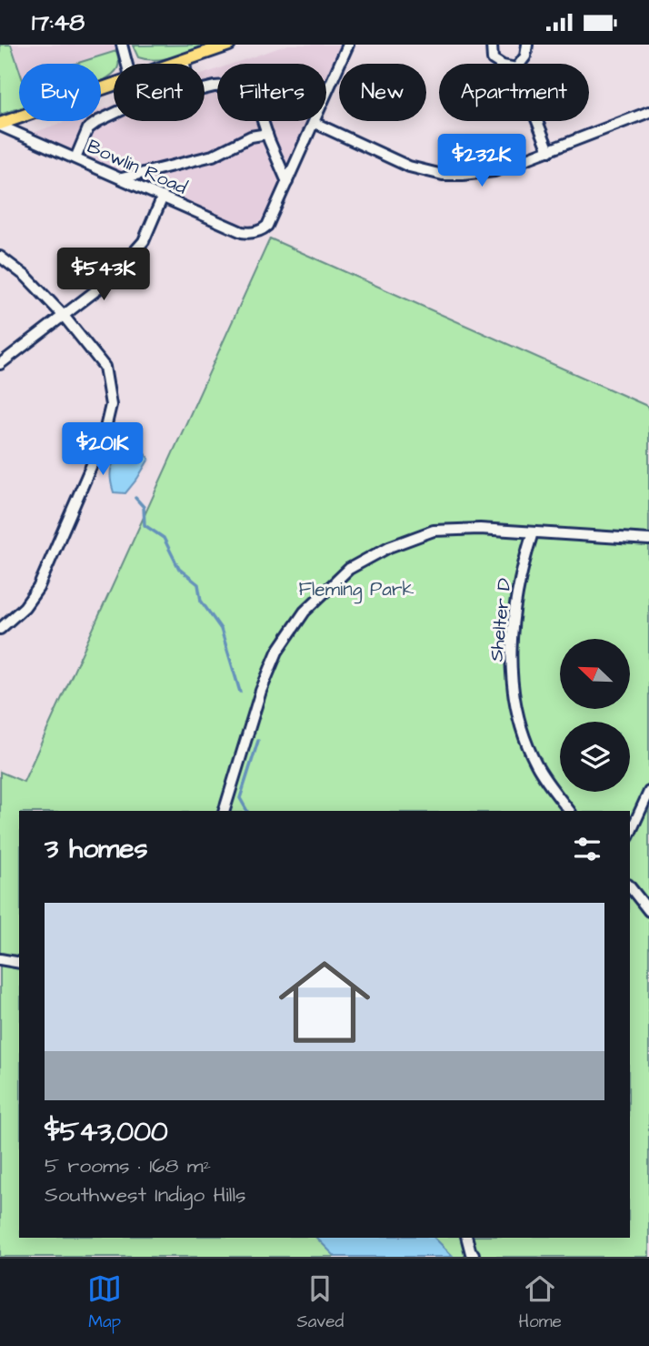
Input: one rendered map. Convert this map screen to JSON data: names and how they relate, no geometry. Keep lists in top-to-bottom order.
{
  "streets": {
    "street": ["Bowlin Road", "Shelter D"]
  },
  "parks": ["Fleming Park"],
  "north": "top left",
  "page": {
    "status": "17:48",
    "chip": [
      "Buy",
      "Rent",
      "Filters",
      "New",
      "Apartment"
    ],
    "price": ["$232K", "$543K", "$201K"],
    "heading": "3 homes",
    "list": [
      {
        "name": "$543,000",
        "note": "5 rooms · 168 m² · Southwest Indigo Hills"
      }
    ],
    "tabs": ["Map", "Saved", "Home"]
  }
}
